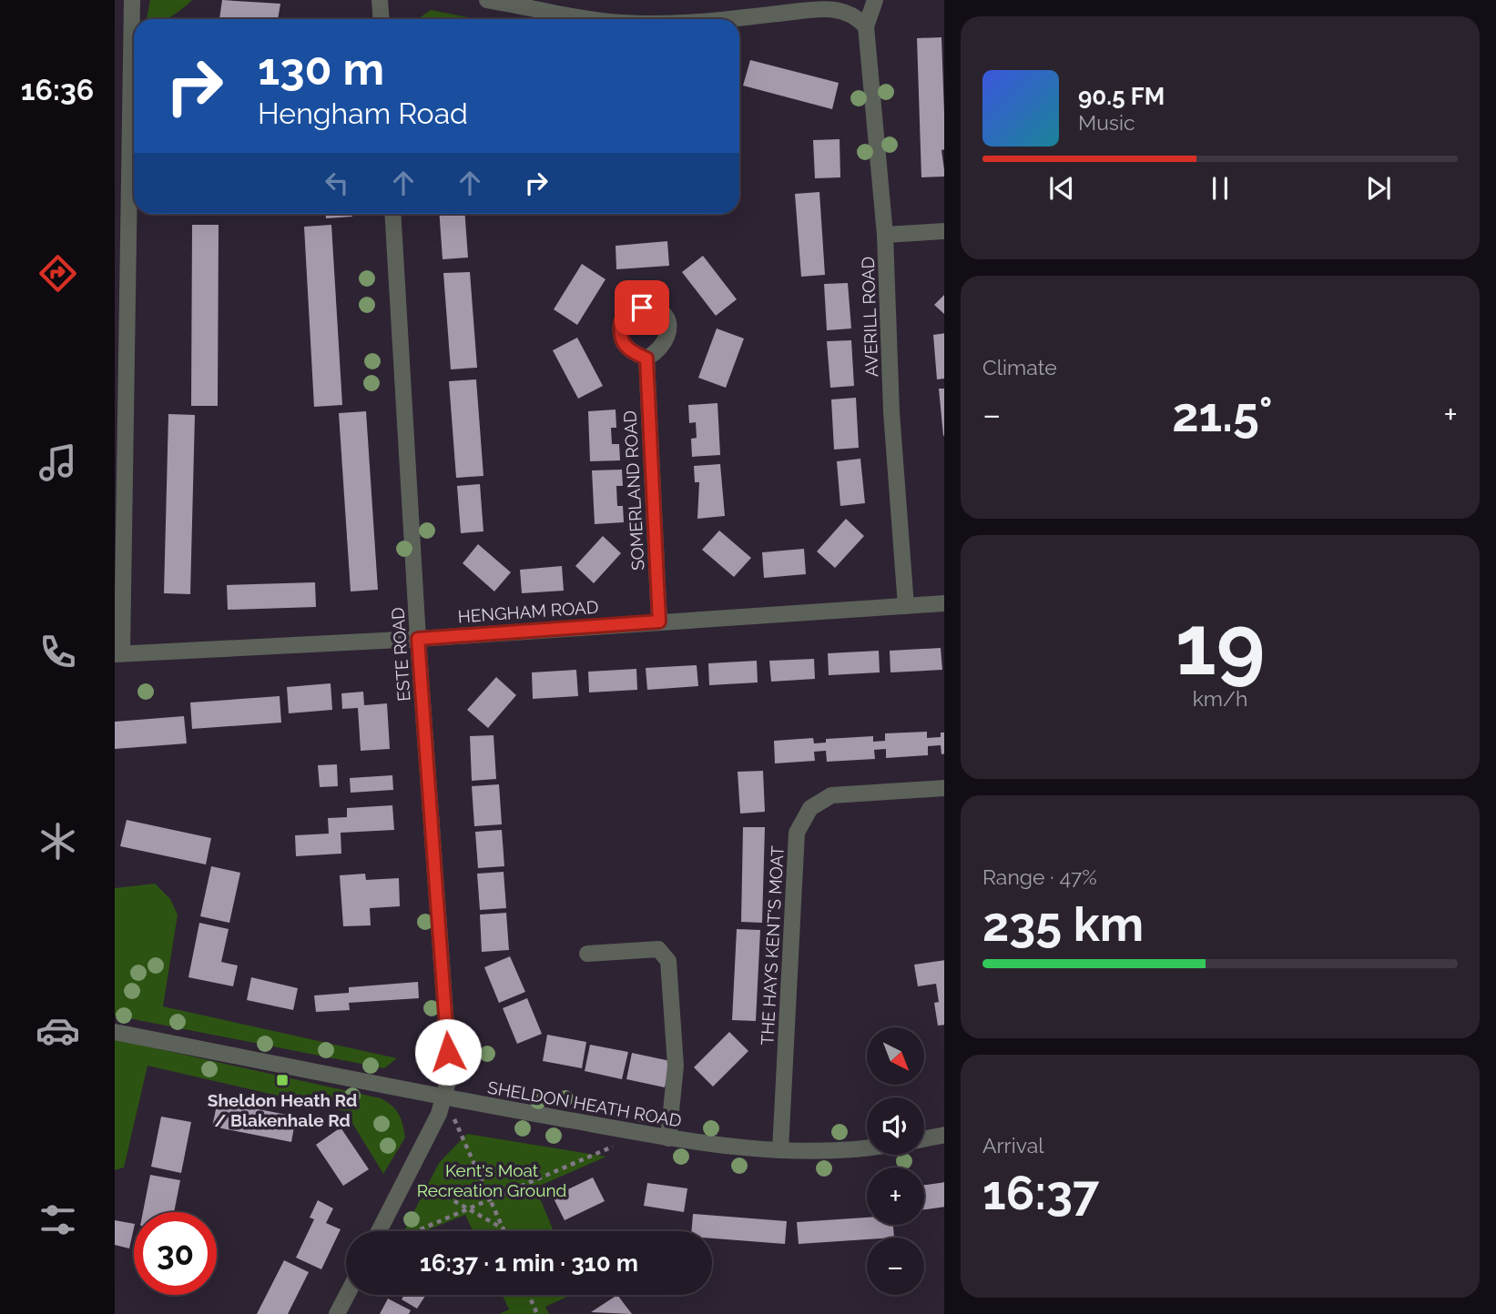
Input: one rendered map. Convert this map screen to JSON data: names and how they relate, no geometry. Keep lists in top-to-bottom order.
{
  "streets": {
    "street": [
      "AVERILL ROAD",
      "SOMERLAND ROAD",
      "HENGHAM ROAD",
      "ESTE ROAD",
      "THE HAYS KENT'S MOAT",
      "SHELDON HEATH ROAD"
    ]
  },
  "crossings": [
    ["AVERILL ROAD", "HENGHAM ROAD"],
    ["SOMERLAND ROAD", "HENGHAM ROAD"],
    ["HENGHAM ROAD", "ESTE ROAD"],
    ["ESTE ROAD", "SHELDON HEATH ROAD"],
    ["THE HAYS KENT'S MOAT", "SHELDON HEATH ROAD"]
  ],
  "parks": ["Kent's Moat Recreation Ground"],
  "places": {
    "transit": ["Sheldon Heath Rd / Blakenhale Rd"]
  },
  "north": "bottom right",
  "page": {
    "tabs": "16:36",
    "turn": ["130 m", "Hengham Road"],
    "song": ["90.5 FM", "Music"],
    "tile": [
      "Climate",
      ["19", "km/h"],
      ["Range · 47%", "235 km"],
      ["Arrival", "16:37"]
    ],
    "heat": ["−", "21.5°", "+"],
    "map_buttons": ["+", "−"],
    "limit": "30",
    "trip": "16:37 · 1 min · 310 m"
  }
}
